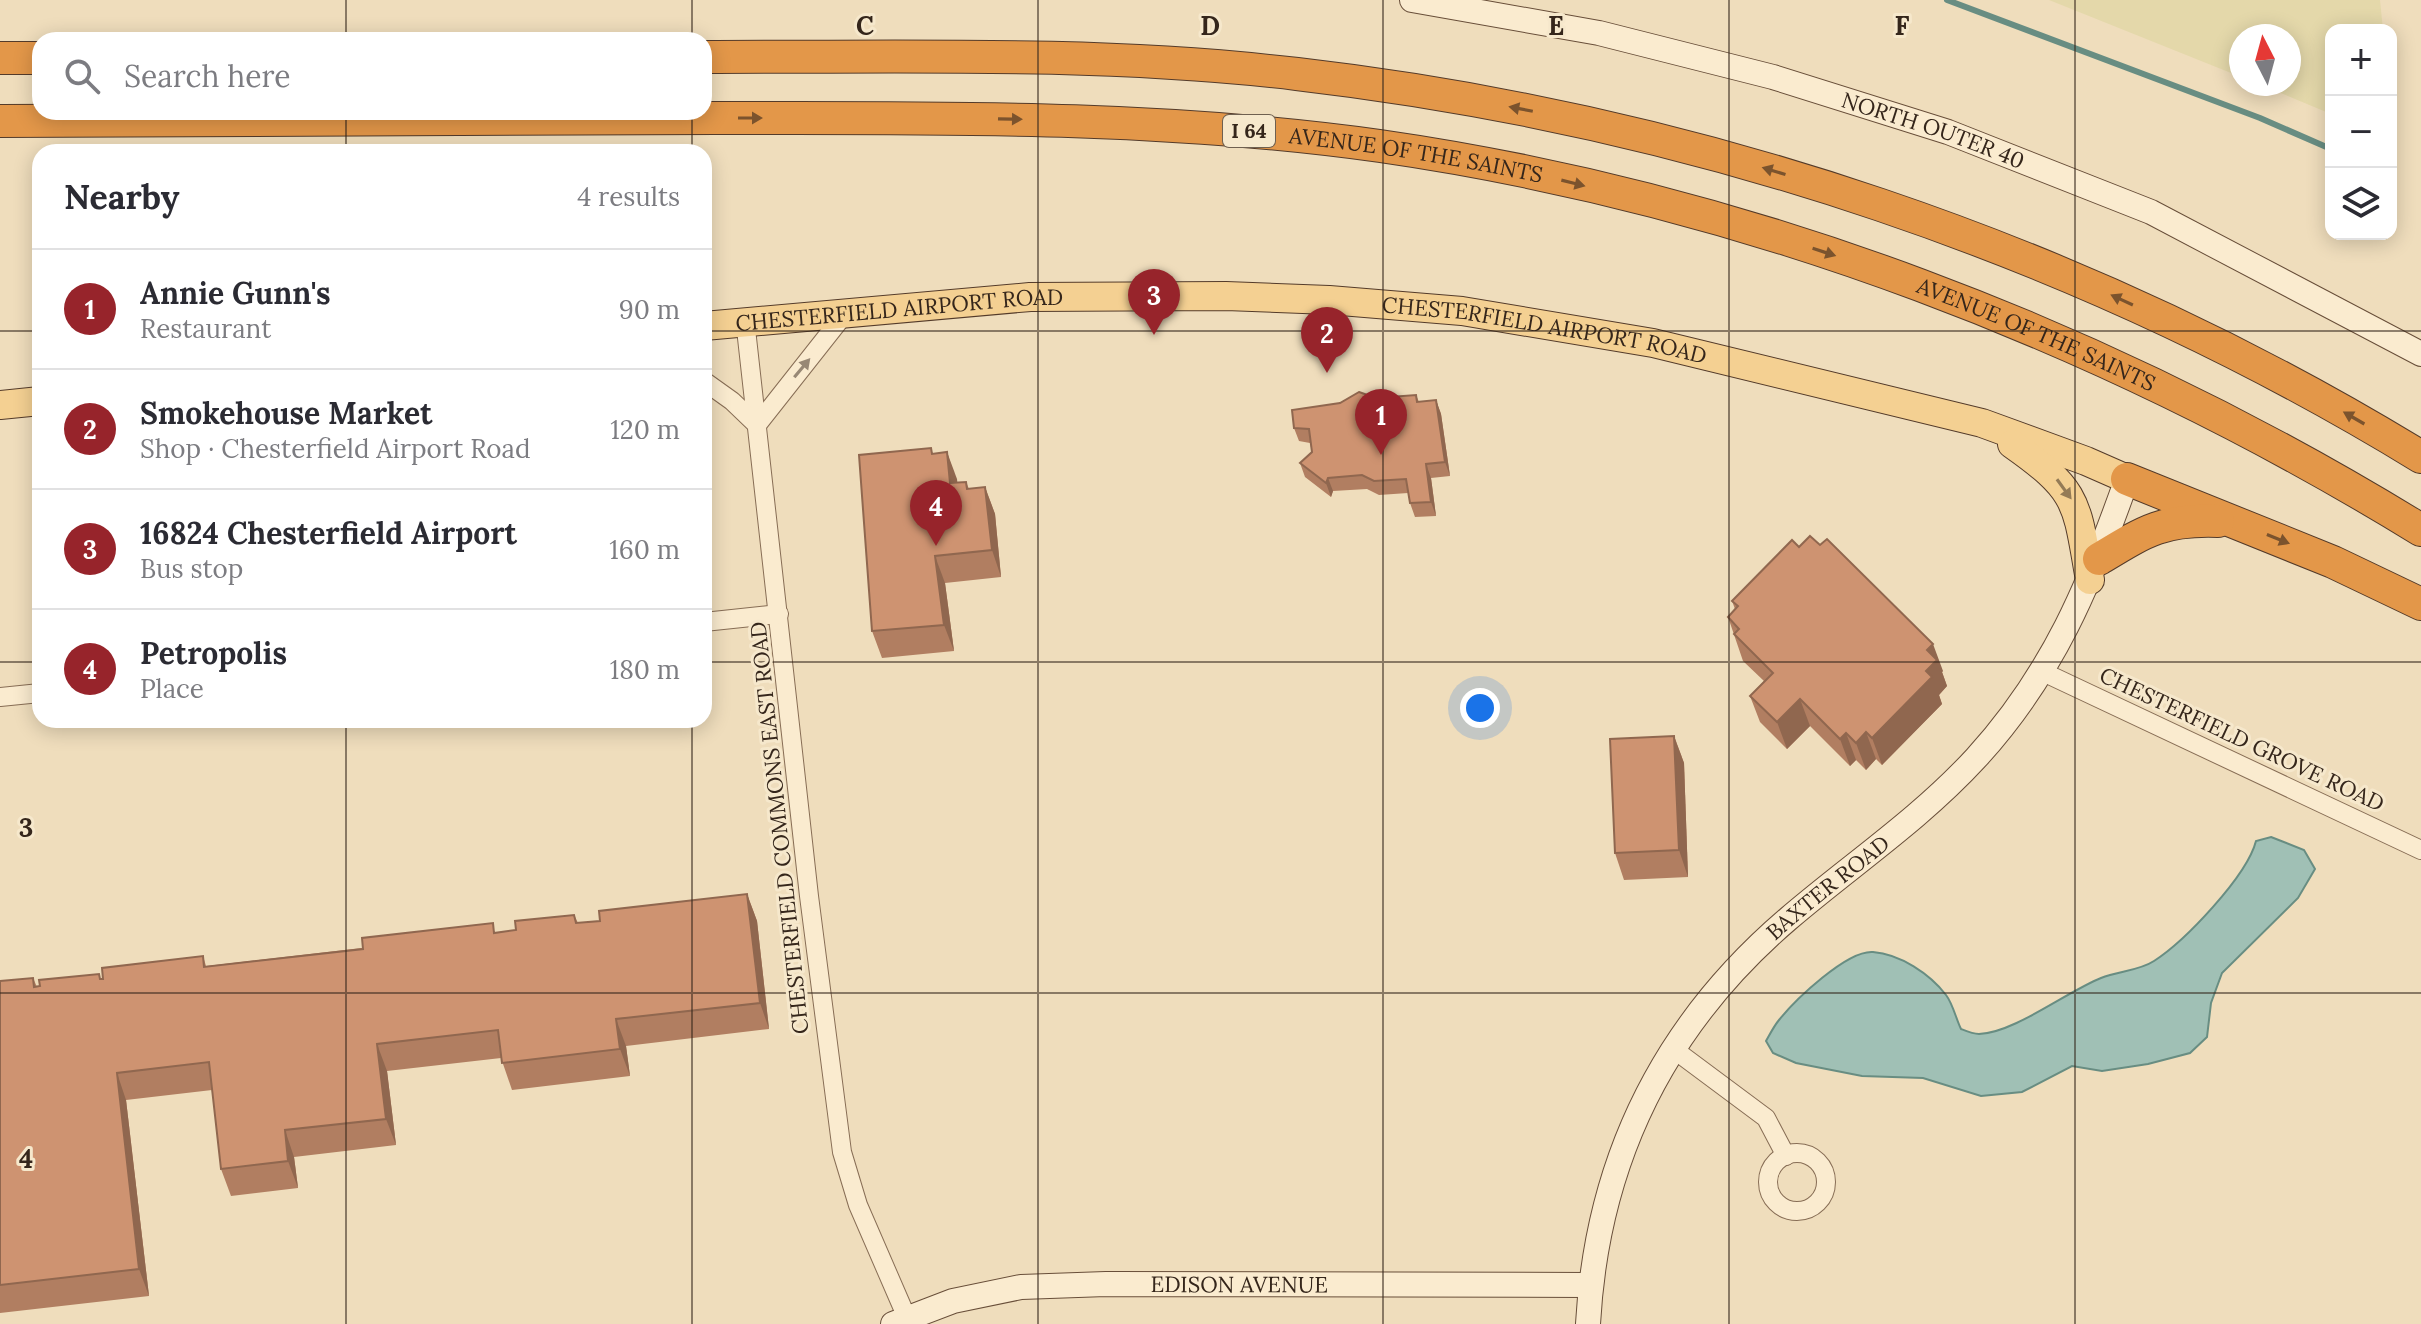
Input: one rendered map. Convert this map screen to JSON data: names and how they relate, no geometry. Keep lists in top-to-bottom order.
{
  "streets": {
    "highway": ["I 64", "AVENUE OF THE SAINTS"],
    "main road": ["CHESTERFIELD AIRPORT ROAD"],
    "street": [
      "NORTH OUTER 40",
      "CHESTERFIELD GROVE ROAD",
      "CHESTERFIELD COMMONS EAST ROAD",
      "BAXTER ROAD",
      "EDISON AVENUE"
    ]
  },
  "crossings": [
    ["CHESTERFIELD AIRPORT ROAD", "CHESTERFIELD COMMONS EAST ROAD"],
    ["CHESTERFIELD AIRPORT ROAD", "BAXTER ROAD"],
    ["CHESTERFIELD GROVE ROAD", "BAXTER ROAD"],
    ["CHESTERFIELD COMMONS EAST ROAD", "EDISON AVENUE"],
    ["BAXTER ROAD", "EDISON AVENUE"]
  ],
  "north": "top",
  "page": {
    "map_buttons": ["+", "−"],
    "search": "Search here",
    "heading": ["Nearby", "4 results"],
    "list": [
      {
        "mark": "1",
        "name": "Annie Gunn's",
        "note": "Restaurant",
        "value": "90 m"
      },
      {
        "mark": "2",
        "name": "Smokehouse Market",
        "note": "Shop · Chesterfield Airport Road",
        "value": "120 m"
      },
      {
        "mark": "3",
        "name": "16824 Chesterfield Airport",
        "note": "Bus stop",
        "value": "160 m"
      },
      {
        "mark": "4",
        "name": "Petropolis",
        "note": "Place",
        "value": "180 m"
      }
    ],
    "pins": [
      "3",
      "2",
      "1",
      "4"
    ]
  },
  "grid": {
    "columns": [
      "C",
      "D",
      "E",
      "F"
    ],
    "rows": ["3", "4"]
  }
}
